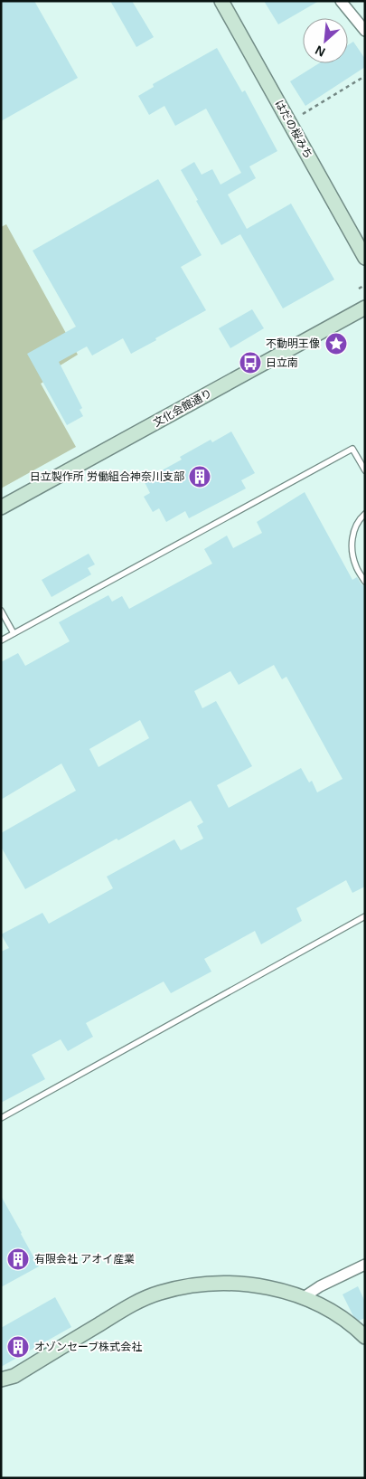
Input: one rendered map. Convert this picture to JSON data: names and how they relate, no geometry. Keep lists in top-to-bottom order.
{
  "streets": {
    "street": ["はだの桜みち", "文化会館通り"]
  },
  "places": {
    "place": ["不動明王像"],
    "bus stop": ["日立南"],
    "building": ["日立製作所 労働組合神奈川支部", "有限会社 アオイ産業", "オゾンセーブ株式会社"]
  },
  "north": "bottom left"
}
